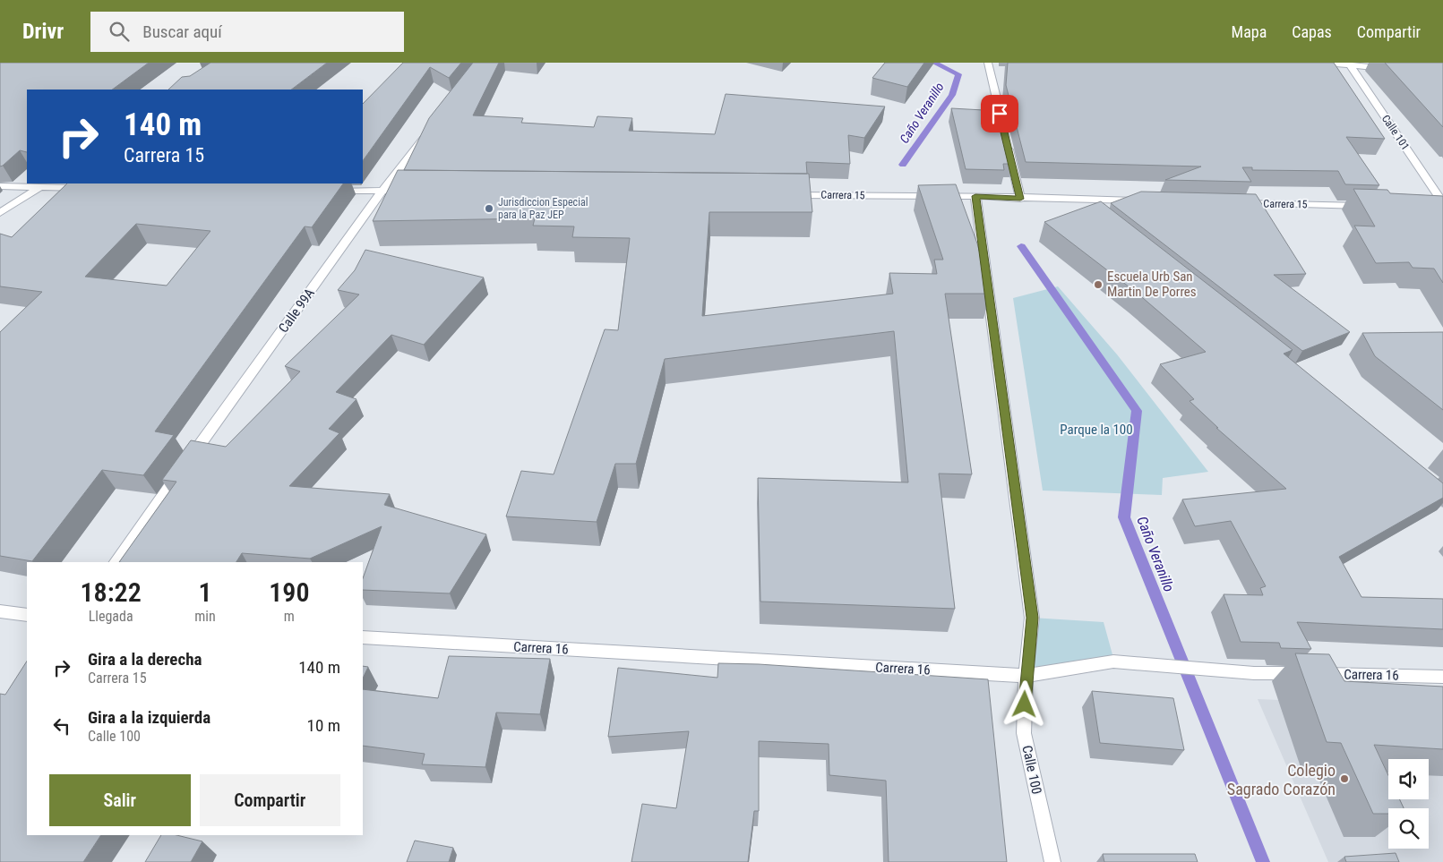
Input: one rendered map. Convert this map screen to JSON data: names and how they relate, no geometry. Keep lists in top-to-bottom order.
{
  "streets": {
    "street": [
      "Calle 101",
      "Carrera 15",
      "Calle 99A",
      "Carrera 16",
      "Calle 100"
    ]
  },
  "crossings": [
    ["Carrera 15", "Calle 100"],
    ["Carrera 16", "Calle 100"]
  ],
  "water": ["Caño Veranillo"],
  "parks": ["Parque la 100"],
  "places": ["Jurisdiccion Especial para la Paz JEP", "Escuela Urb San Martin De Porres", "Colegio Sagrado Corazón"],
  "page": {
    "header": "Drivr",
    "search": "Buscar aquí",
    "nav": ["Mapa", "Capas", "Compartir"],
    "turn": ["140 m", "Carrera 15"],
    "eta": [
      "18:22",
      "Llegada",
      "1",
      "min",
      "190",
      "m"
    ],
    "list": [
      {
        "name": "Gira a la derecha",
        "note": "Carrera 15",
        "value": "140 m"
      },
      {
        "name": "Gira a la izquierda",
        "note": "Calle 100",
        "value": "10 m"
      }
    ],
    "buttons": ["Salir", "Compartir"]
  }
}
